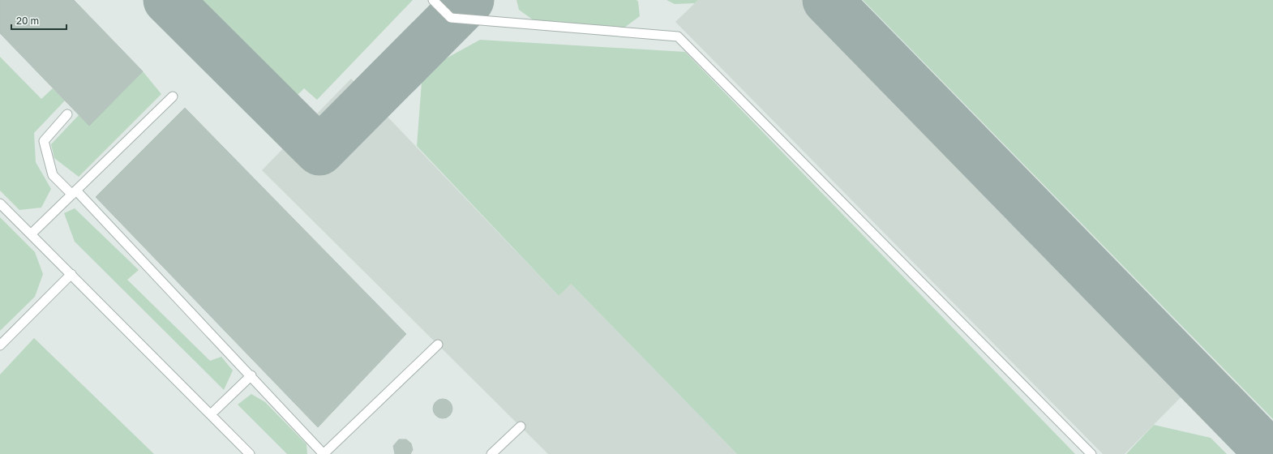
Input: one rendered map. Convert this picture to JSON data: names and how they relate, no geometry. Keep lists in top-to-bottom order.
{
  "scale_bar": "20 m"
}
